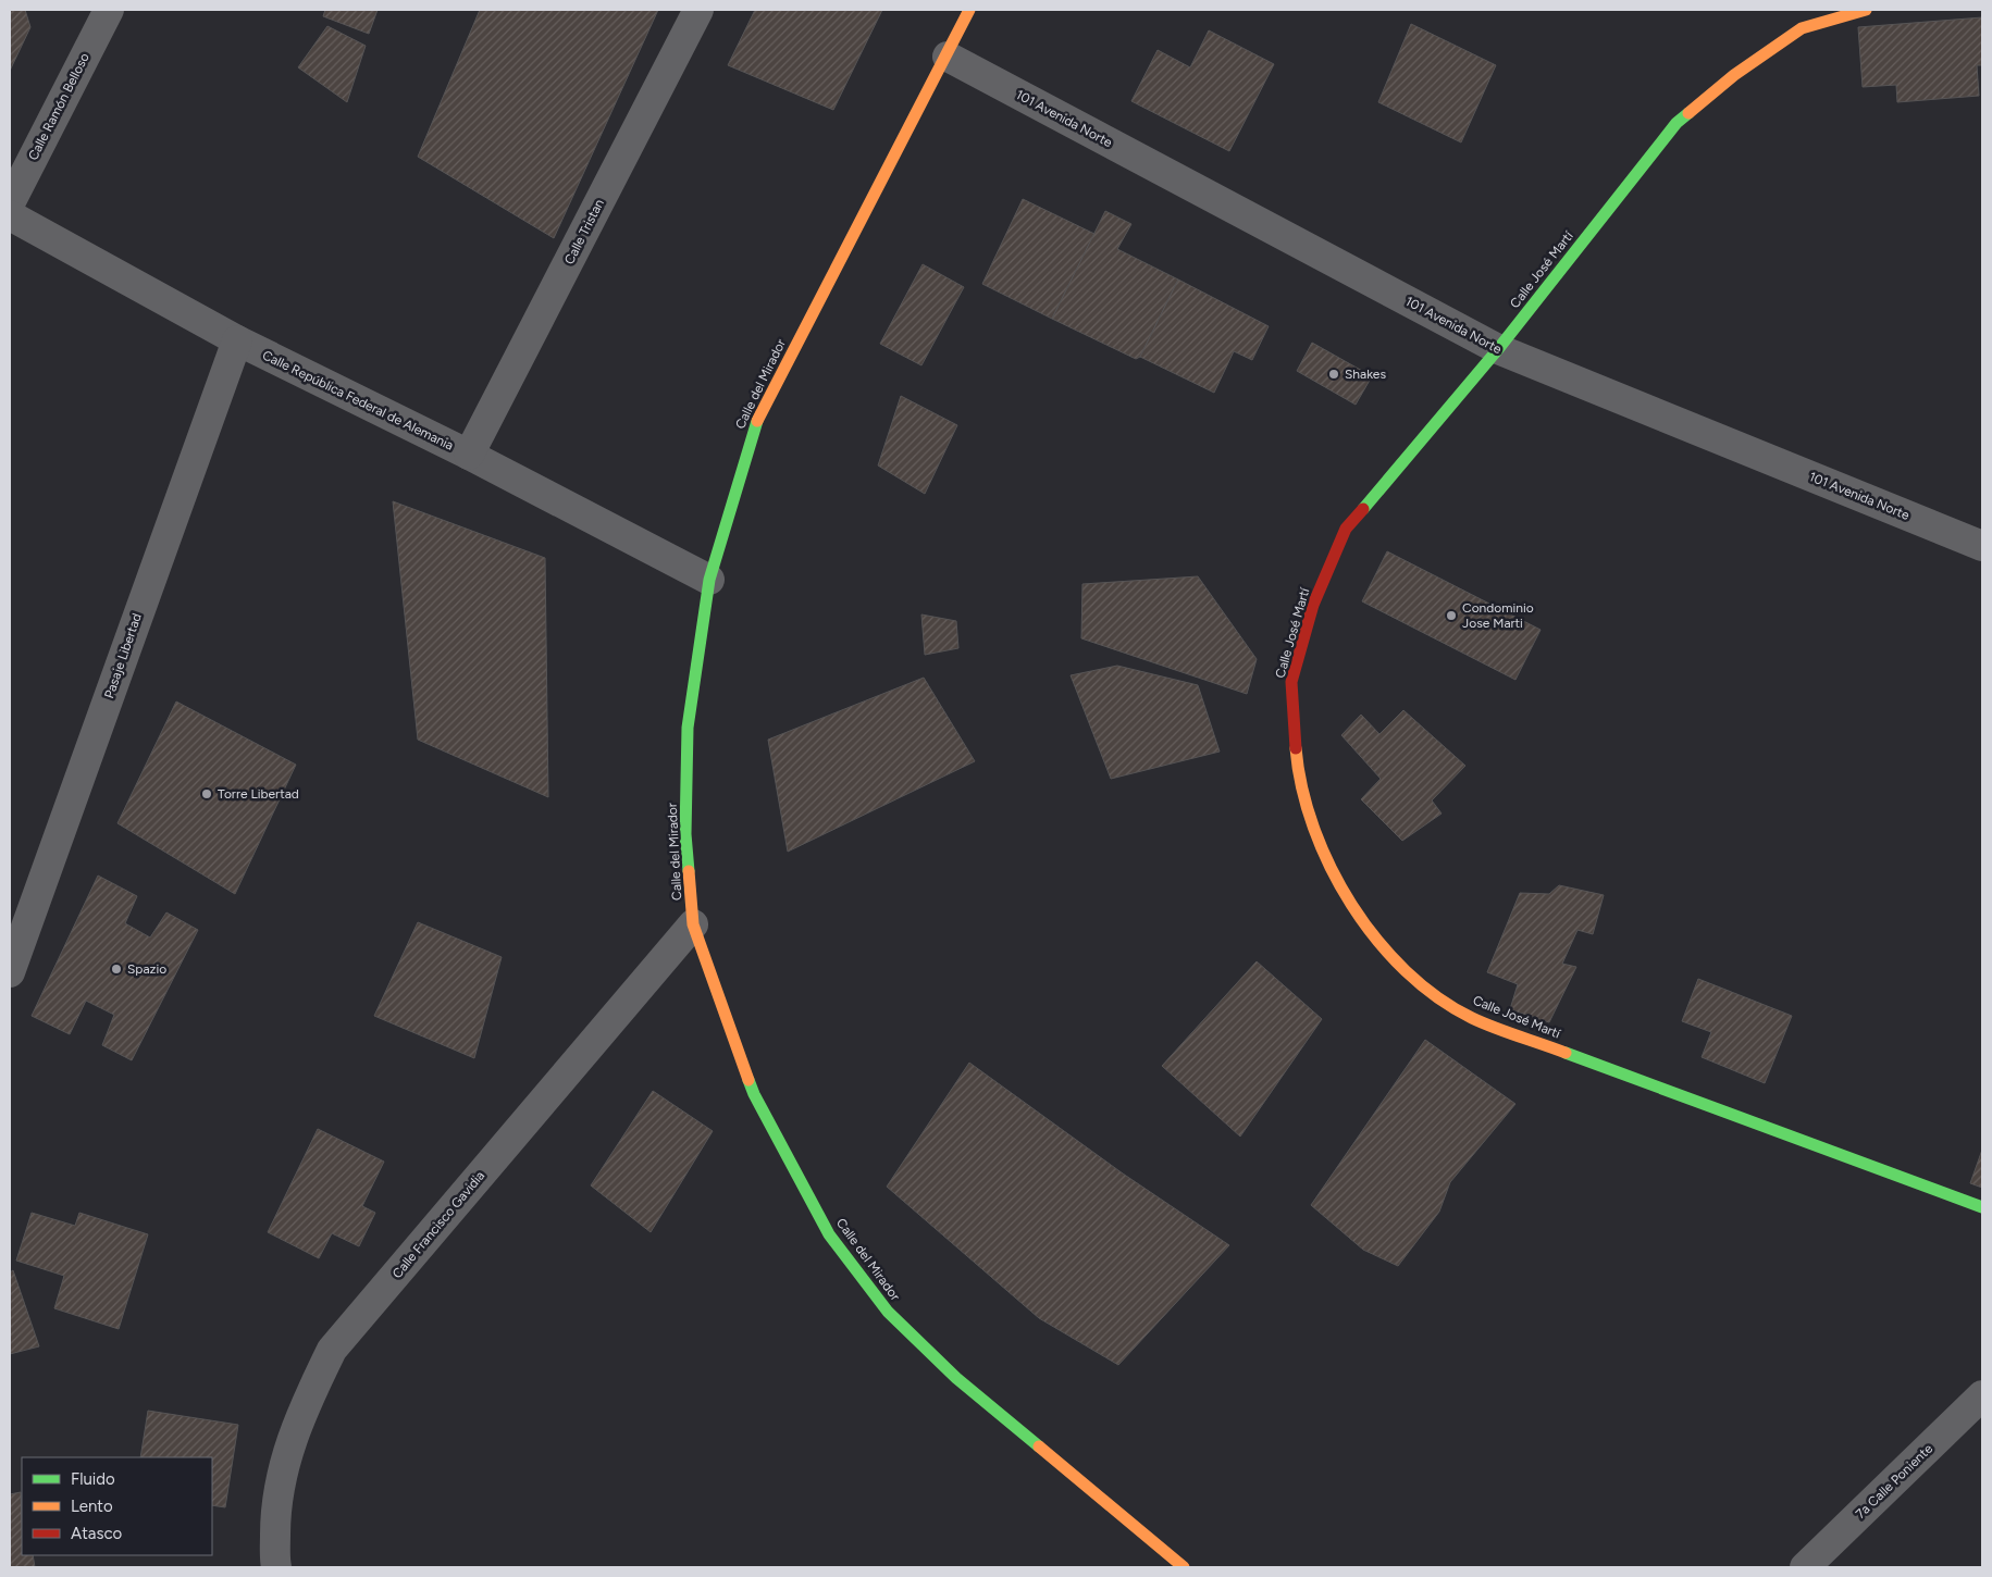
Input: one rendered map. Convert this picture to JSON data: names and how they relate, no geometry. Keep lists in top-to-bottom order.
{
  "streets": {
    "street": [
      "Calle Ramón Belloso",
      "101 Avenida Norte",
      "Calle Tristan",
      "Calle José Martí",
      "Calle del Mirador",
      "Calle República Federal de Alemania",
      "Pasaje Libertad",
      "Calle Francisco Gavidia",
      "7a Calle Poniente"
    ]
  },
  "crossings": [
    ["101 Avenida Norte", "Calle José Martí"],
    ["101 Avenida Norte", "Calle del Mirador"],
    ["Calle Tristan", "Calle República Federal de Alemania"],
    ["Calle del Mirador", "Calle República Federal de Alemania"],
    ["Calle del Mirador", "Calle Francisco Gavidia"],
    ["Calle República Federal de Alemania", "Pasaje Libertad"]
  ],
  "places": [
    "Shakes",
    "Condominio Jose Marti",
    "Torre Libertad",
    "Spazio"
  ],
  "legend": ["Fluido", "Lento", "Atasco"]
}
